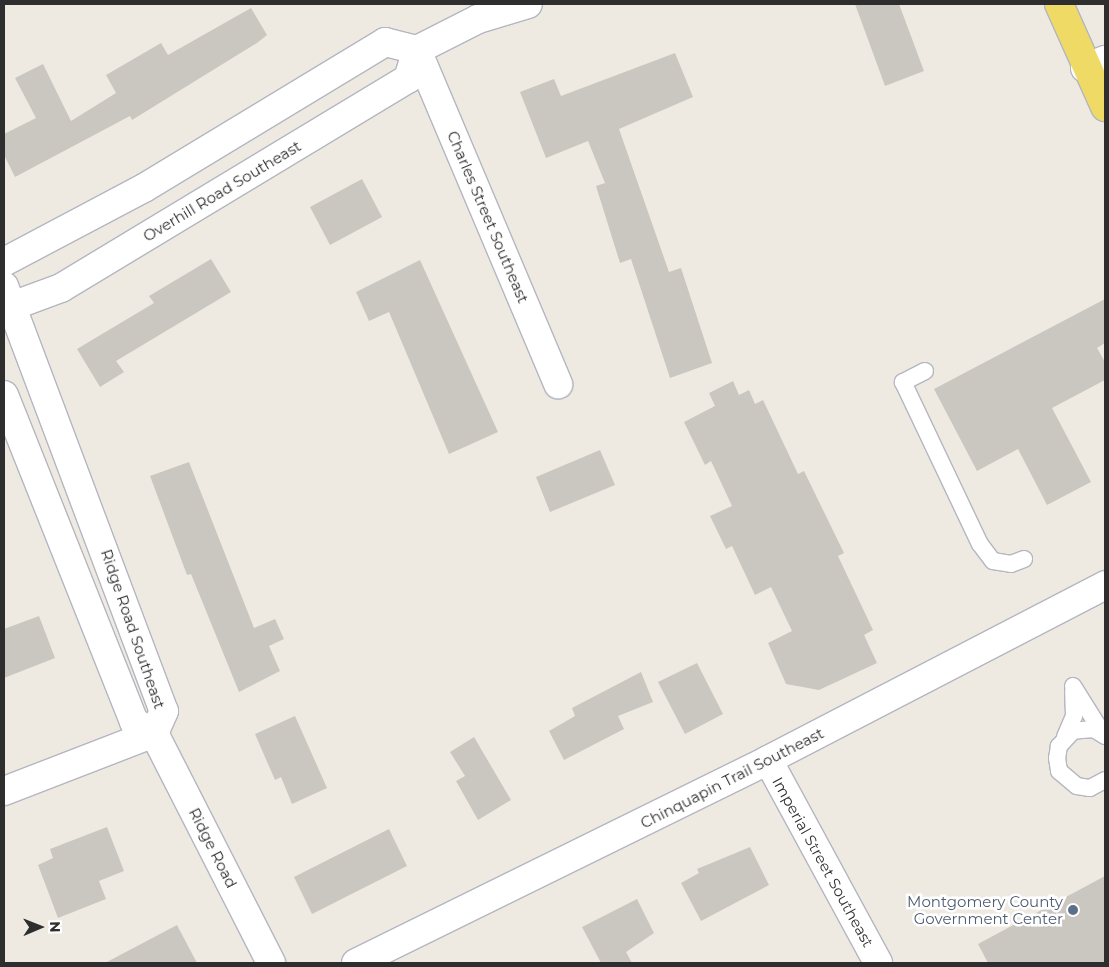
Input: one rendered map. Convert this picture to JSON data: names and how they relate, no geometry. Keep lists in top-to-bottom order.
{
  "streets": {
    "street": [
      "Overhill Road Southeast",
      "Charles Street Southeast",
      "Ridge Road Southeast",
      "Chinquapin Trail Southeast",
      "Ridge Road",
      "Imperial Street Southeast"
    ]
  },
  "crossings": [
    ["Overhill Road Southeast", "Charles Street Southeast"],
    ["Overhill Road Southeast", "Ridge Road Southeast"],
    ["Ridge Road Southeast", "Ridge Road"],
    ["Chinquapin Trail Southeast", "Imperial Street Southeast"]
  ],
  "places": ["Montgomery County Government Center"],
  "north": "right"
}
